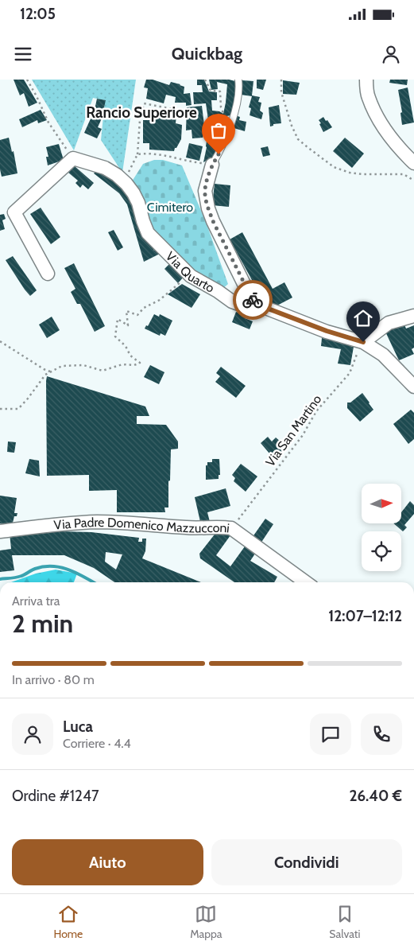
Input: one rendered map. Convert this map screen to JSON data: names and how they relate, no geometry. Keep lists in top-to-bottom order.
{
  "streets": {
    "street": ["Via Quarto", "Via Padre Domenico Mazzucconi"],
    "path": ["Via San Martino"]
  },
  "crossings": [
    ["Via Quarto", "Via San Martino"],
    ["Via San Martino", "Via Padre Domenico Mazzucconi"]
  ],
  "districts": ["Rancio Superiore"],
  "parks": ["Cimitero"],
  "north": "right",
  "page": {
    "status": "12:05",
    "header": "Quickbag",
    "heading": ["2 min", "Arriva tra", "12:07–12:12"],
    "panel": [
      "Luca",
      "Corriere · 4.4",
      "Ordine #1247",
      "26.40 €"
    ],
    "bar": "In arrivo · 80 m",
    "buttons": ["Aiuto", "Condividi"],
    "tabs": ["Home", "Mappa", "Salvati"]
  }
}
